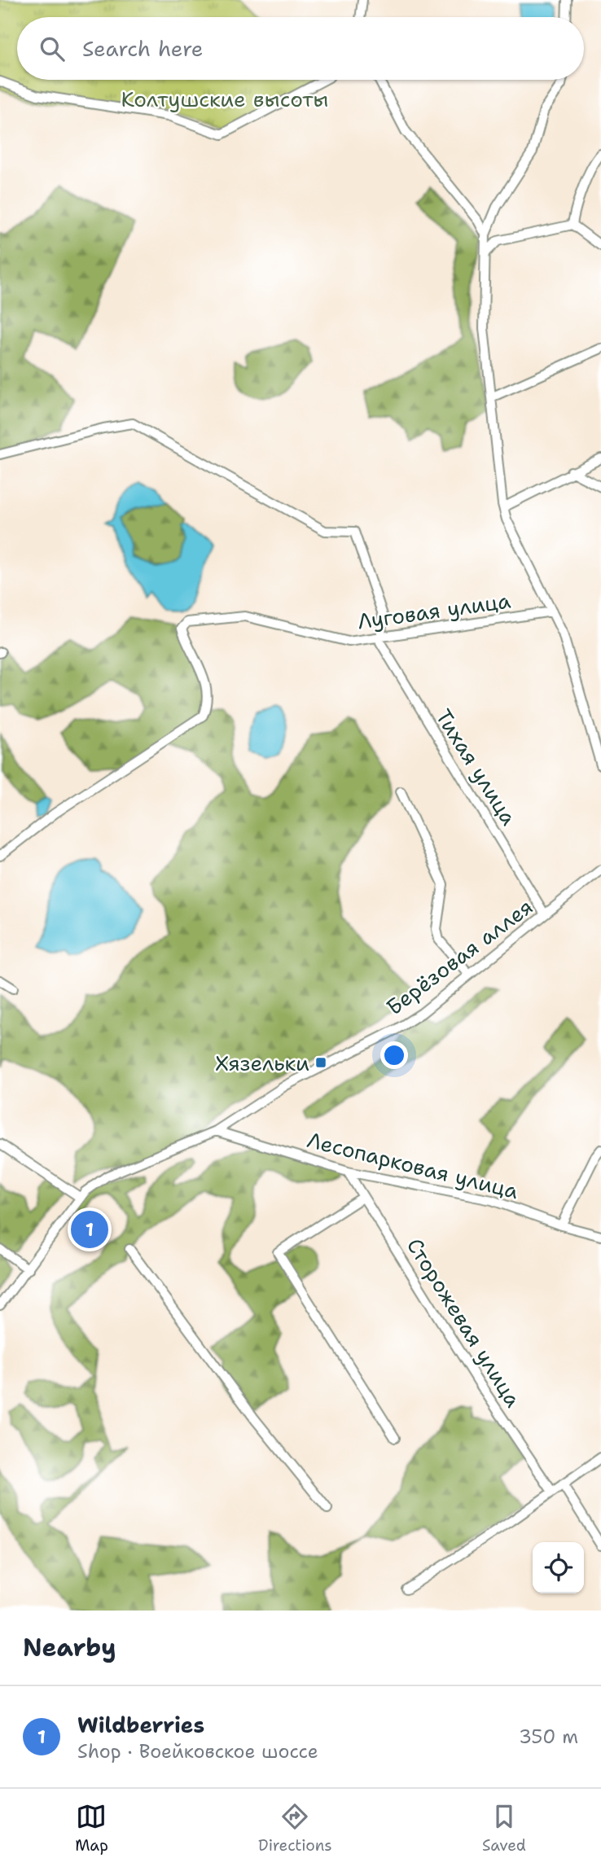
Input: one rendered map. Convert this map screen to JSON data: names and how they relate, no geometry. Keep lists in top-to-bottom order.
{
  "streets": {
    "street": [
      "Луговая улица",
      "Тихая улица",
      "Берёзовая аллея",
      "Лесопарковая улица",
      "Сторожевая улица"
    ]
  },
  "crossings": [
    ["Луговая улица", "Тихая улица"],
    ["Тихая улица", "Берёзовая аллея"],
    ["Берёзовая аллея", "Лесопарковая улица"],
    ["Лесопарковая улица", "Сторожевая улица"]
  ],
  "parks": ["Колтушские высоты"],
  "places": {
    "transit": ["Хязельки"]
  },
  "page": {
    "search": "Search here",
    "pins": "1",
    "heading": "Nearby",
    "list": [
      {
        "mark": "1",
        "name": "Wildberries",
        "note": "Shop · Воейковское шоссе",
        "value": "350 m"
      }
    ],
    "nav": ["Map", "Directions", "Saved"]
  }
}
